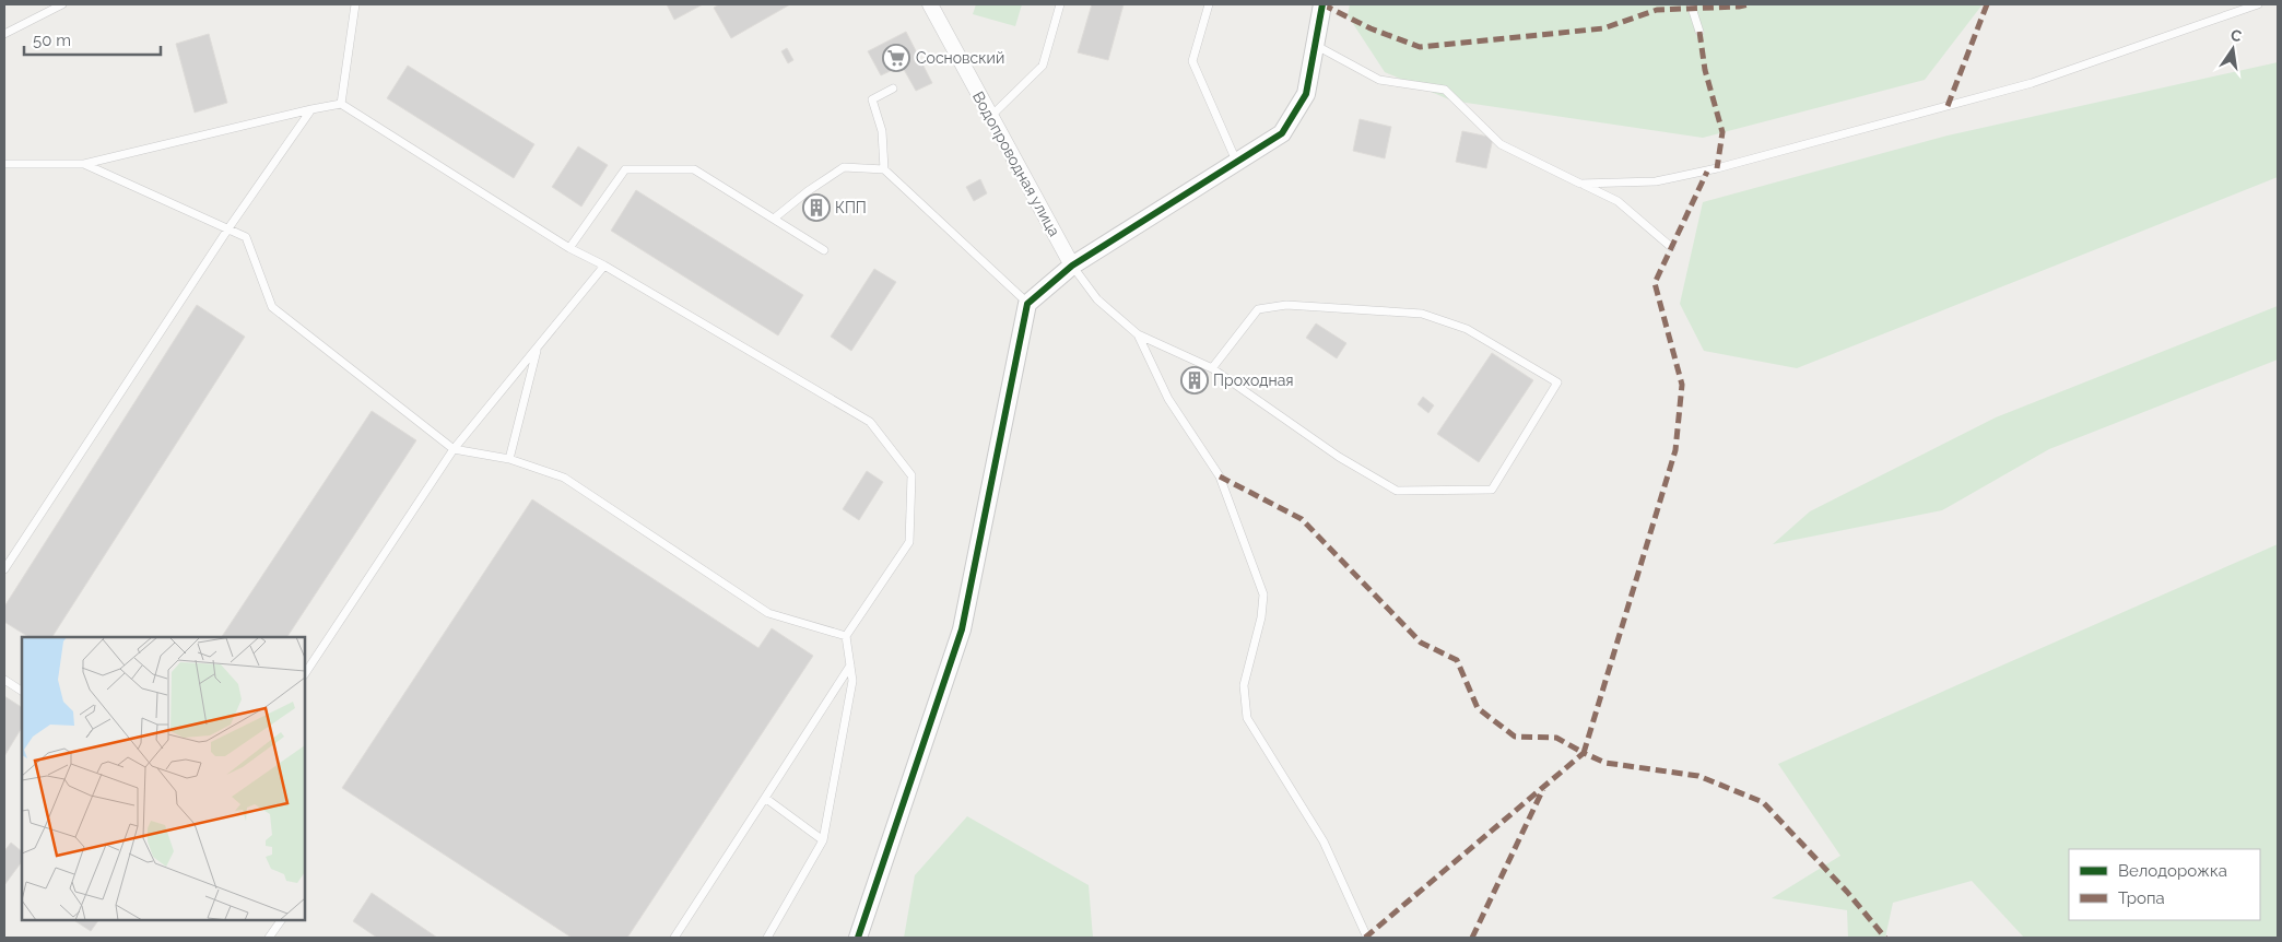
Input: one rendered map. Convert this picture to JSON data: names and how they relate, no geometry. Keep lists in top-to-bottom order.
{
  "streets": {
    "street": ["Водопроводная улица"]
  },
  "places": {
    "supermarket": ["Сосновский"],
    "building": ["КПП", "Проходная"]
  },
  "legend": ["Велодорожка", "Тропа"],
  "scale_bar": "50 m",
  "north": "top"
}
